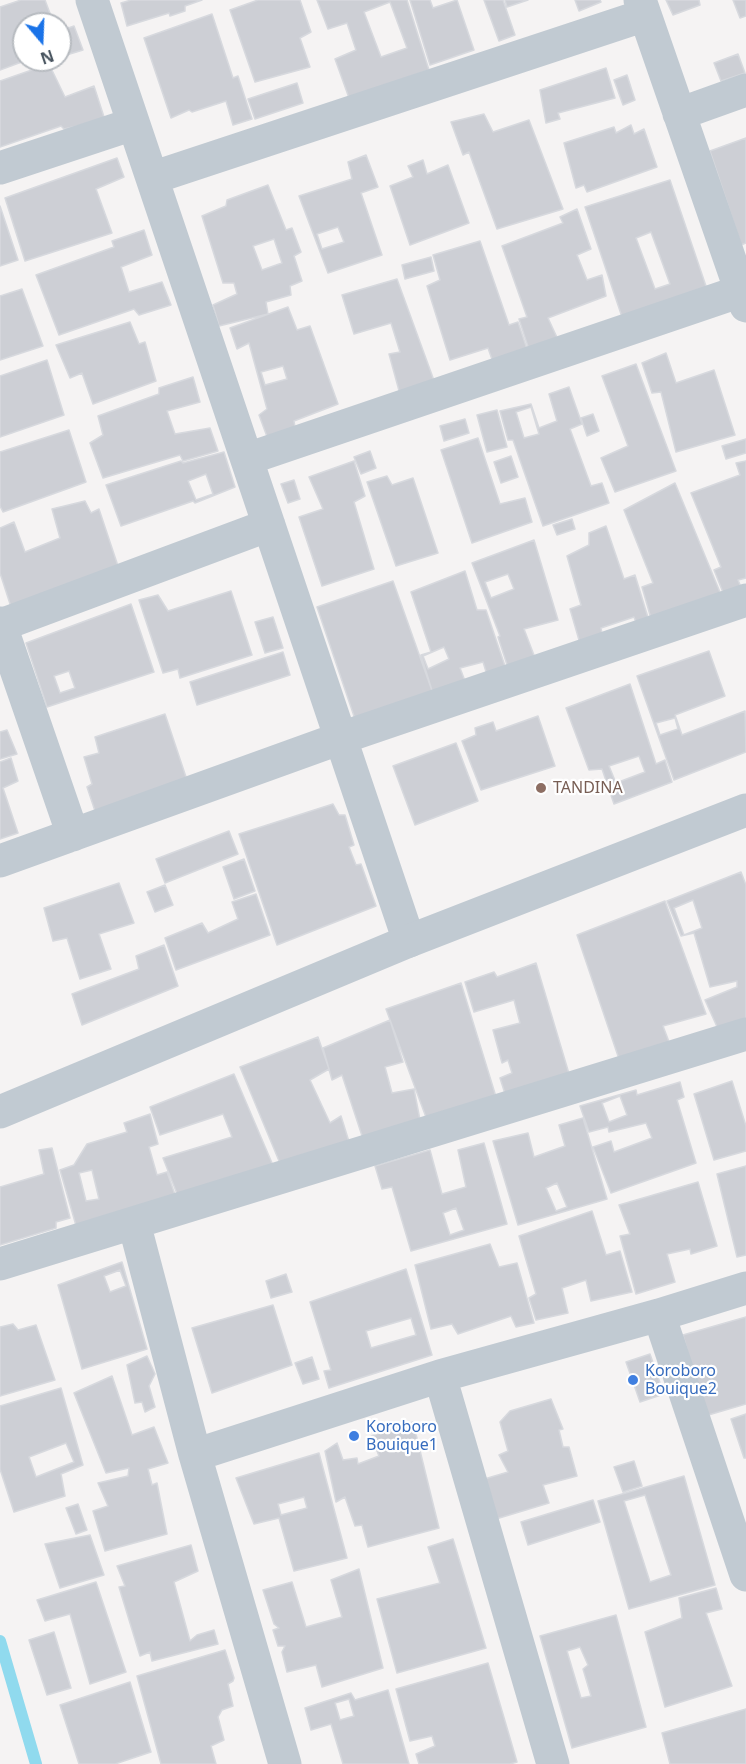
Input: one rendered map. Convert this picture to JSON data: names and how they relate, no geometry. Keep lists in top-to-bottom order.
{
  "places": ["TANDINA", "Koroboro Bouique2", "Koroboro Bouique1"],
  "north": "bottom"
}
